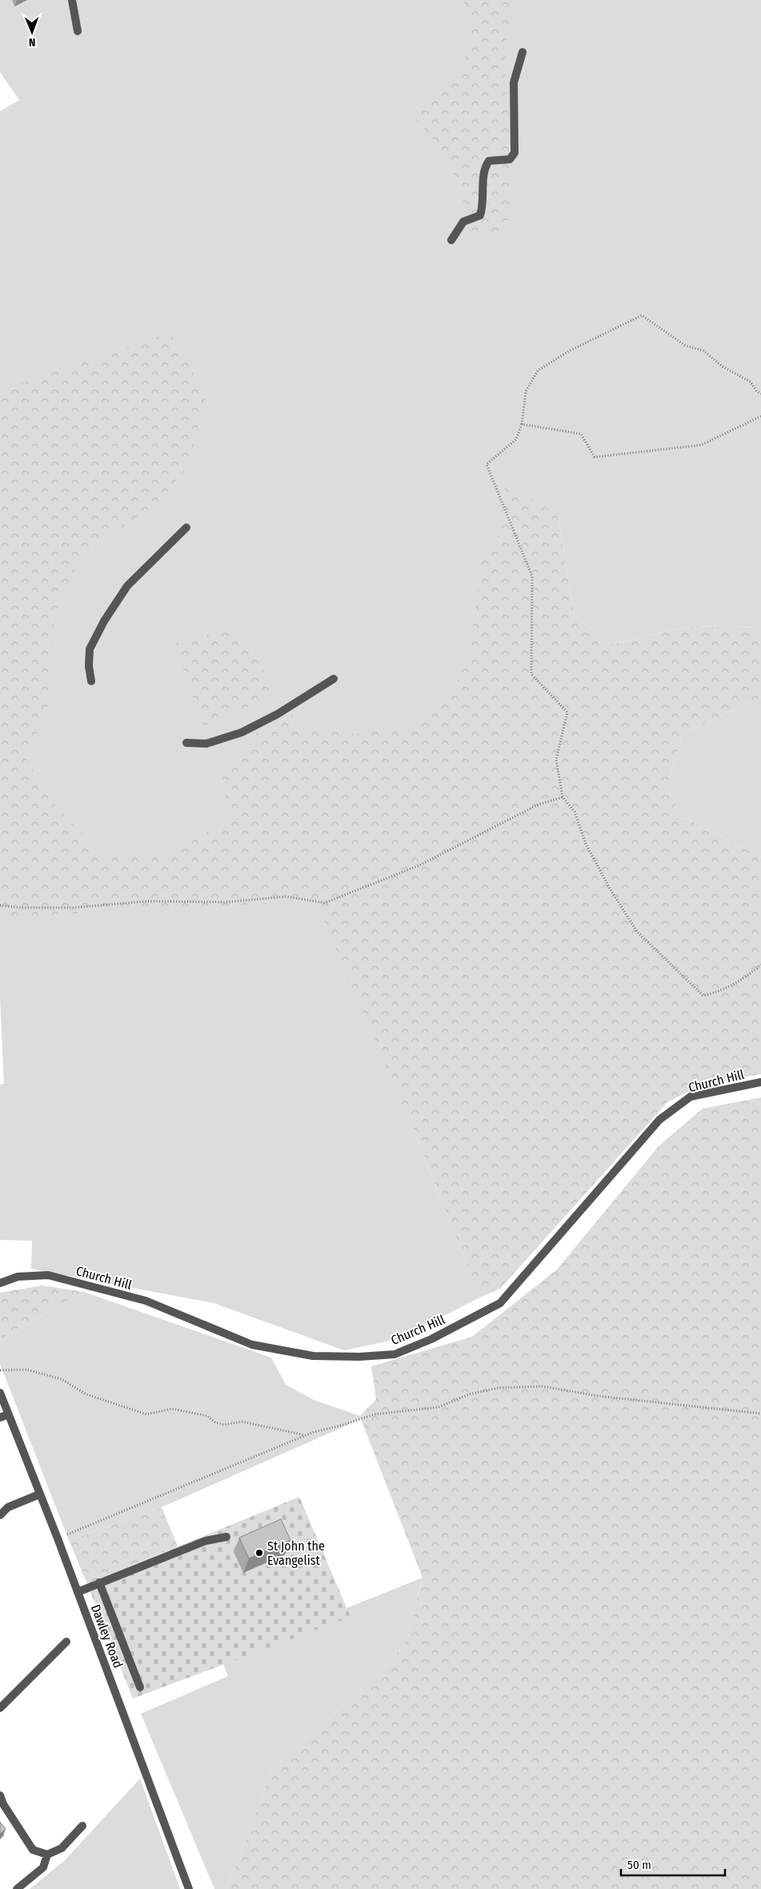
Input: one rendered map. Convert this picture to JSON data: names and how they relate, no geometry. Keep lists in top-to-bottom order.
{
  "streets": {
    "street": ["Church Hill", "Dawley Road"]
  },
  "places": ["St John the Evangelist"],
  "scale_bar": "50 m",
  "north": "bottom"
}
